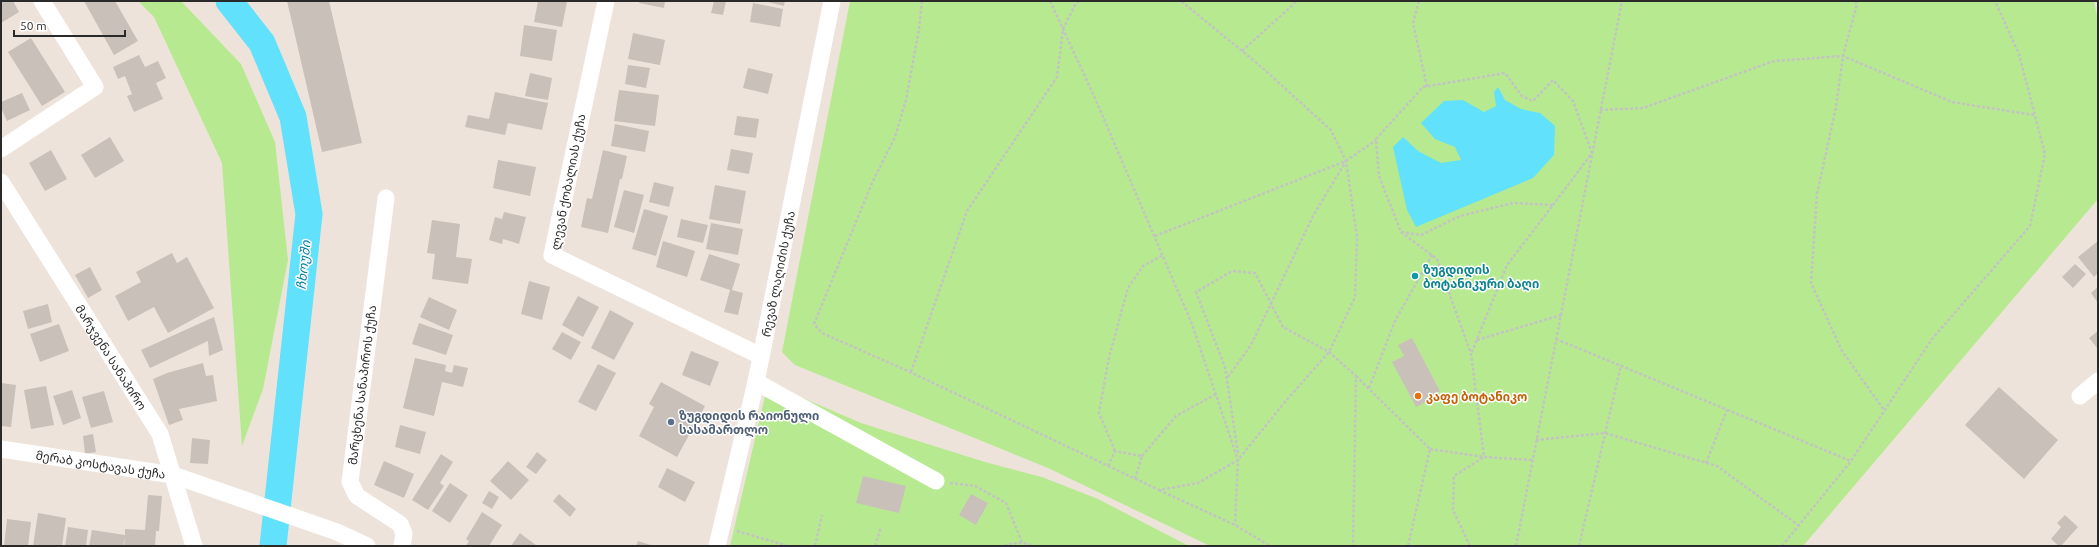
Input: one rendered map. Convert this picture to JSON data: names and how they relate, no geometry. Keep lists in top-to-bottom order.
{
  "streets": {
    "street": [
      "ლევან ქობალიას ქუჩა",
      "რევაზ ლაღიძის ქუჩა",
      "მარჯვენა სანაპირო",
      "მარცხენა სანაპიროს ქუჩა",
      "მერაბ კოსტავას ქუჩა"
    ]
  },
  "crossings": [
    ["ლევან ქობალიას ქუჩა", "რევაზ ლაღიძის ქუჩა"],
    ["მარჯვენა სანაპირო", "მერაბ კოსტავას ქუჩა"]
  ],
  "water": ["ჩხოუში"],
  "places": ["ზუგდიდის ბოტანიკური ბაღი", "კაფე ბოტანიკო", "ზუგდიდის რაიონული სასამართლო"],
  "scale_bar": "50 m"
}
